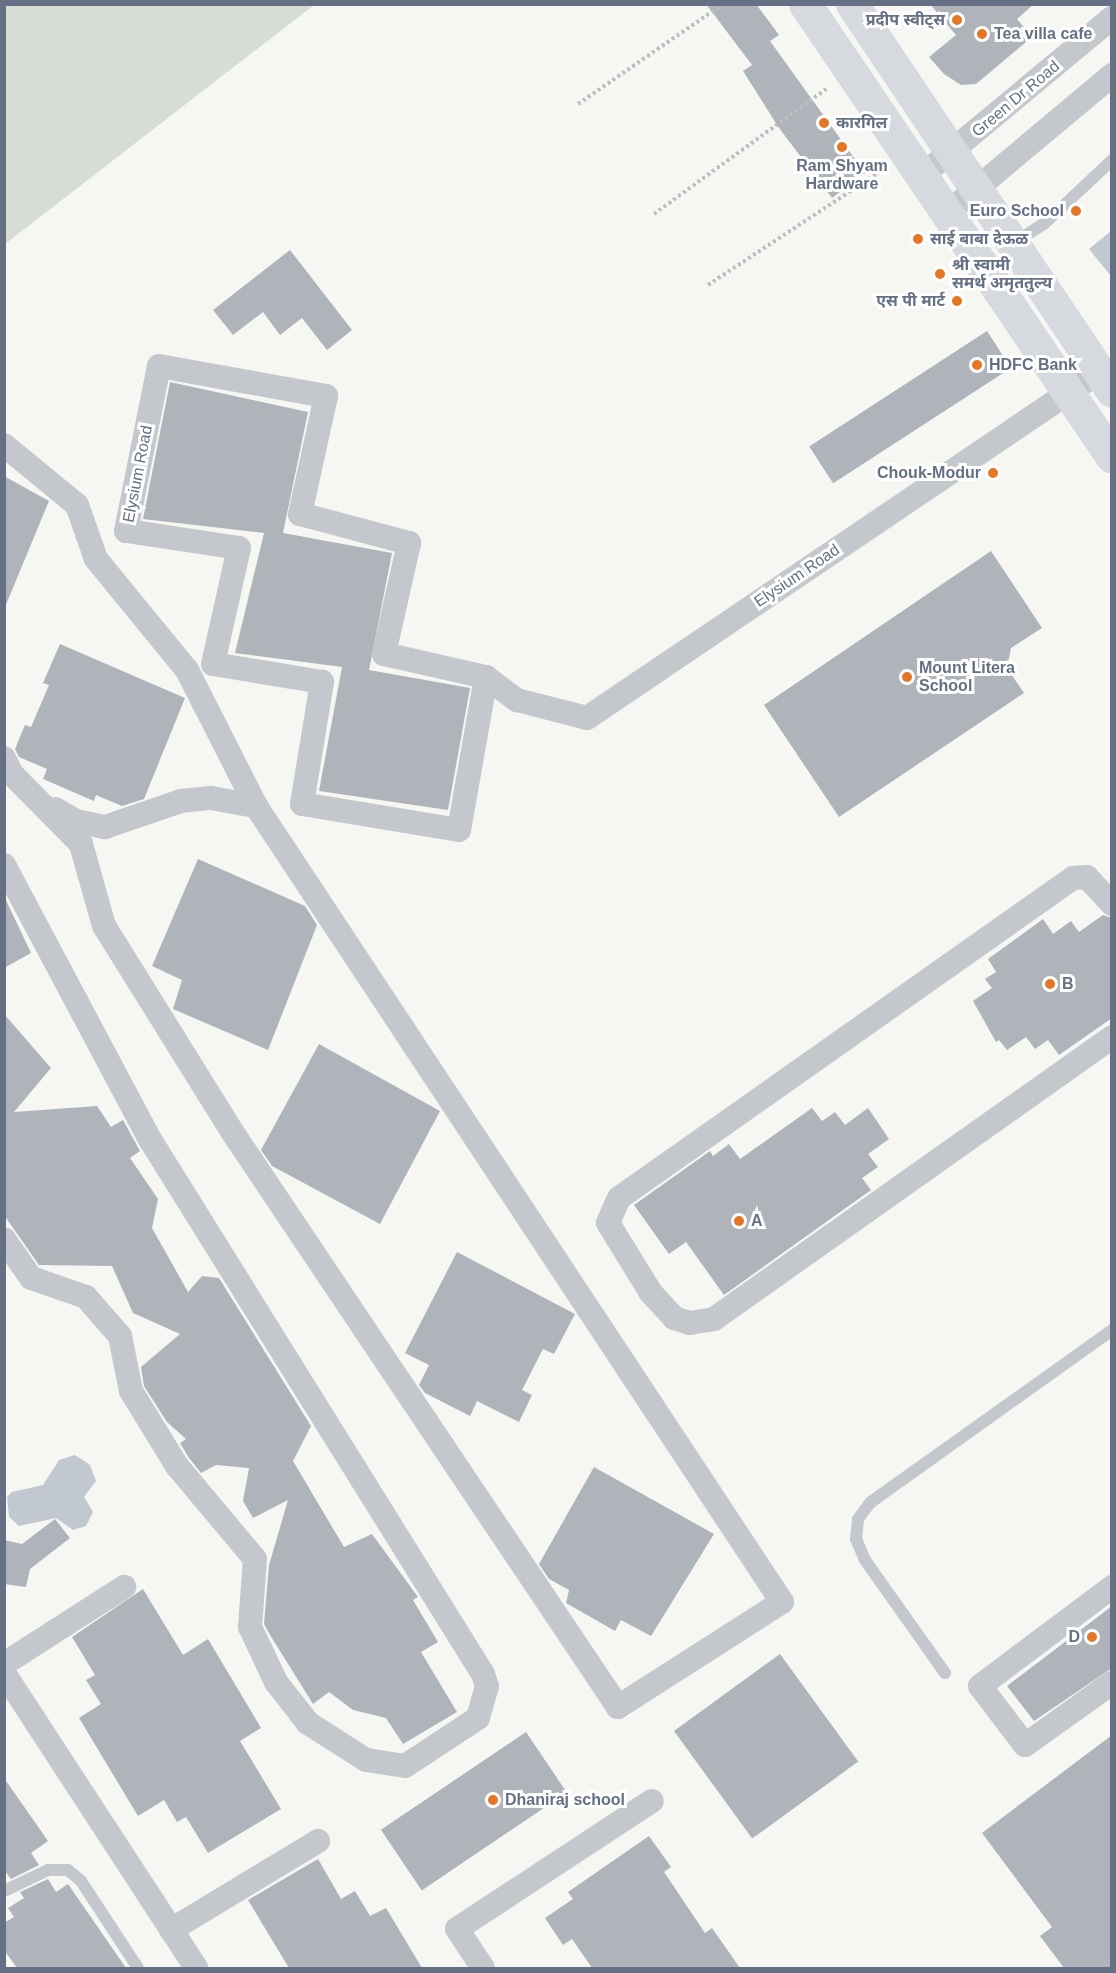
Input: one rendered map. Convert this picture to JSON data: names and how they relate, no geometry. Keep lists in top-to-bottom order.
{
  "streets": {
    "street": ["Green Dr Road", "Elysium Road"]
  },
  "places": [
    "प्रदीप स्वीट्स",
    "Tea villa cafe",
    "कारगिल",
    "Ram Shyam Hardware",
    "Euro School",
    "साई बाबा देऊळ",
    "श्री स्वामी समर्थ अमृततुल्य",
    "एस पी मार्ट",
    "HDFC Bank",
    "Chouk-Modur",
    "Mount Litera School",
    "B",
    "A",
    "D",
    "Dhaniraj school"
  ]
}
